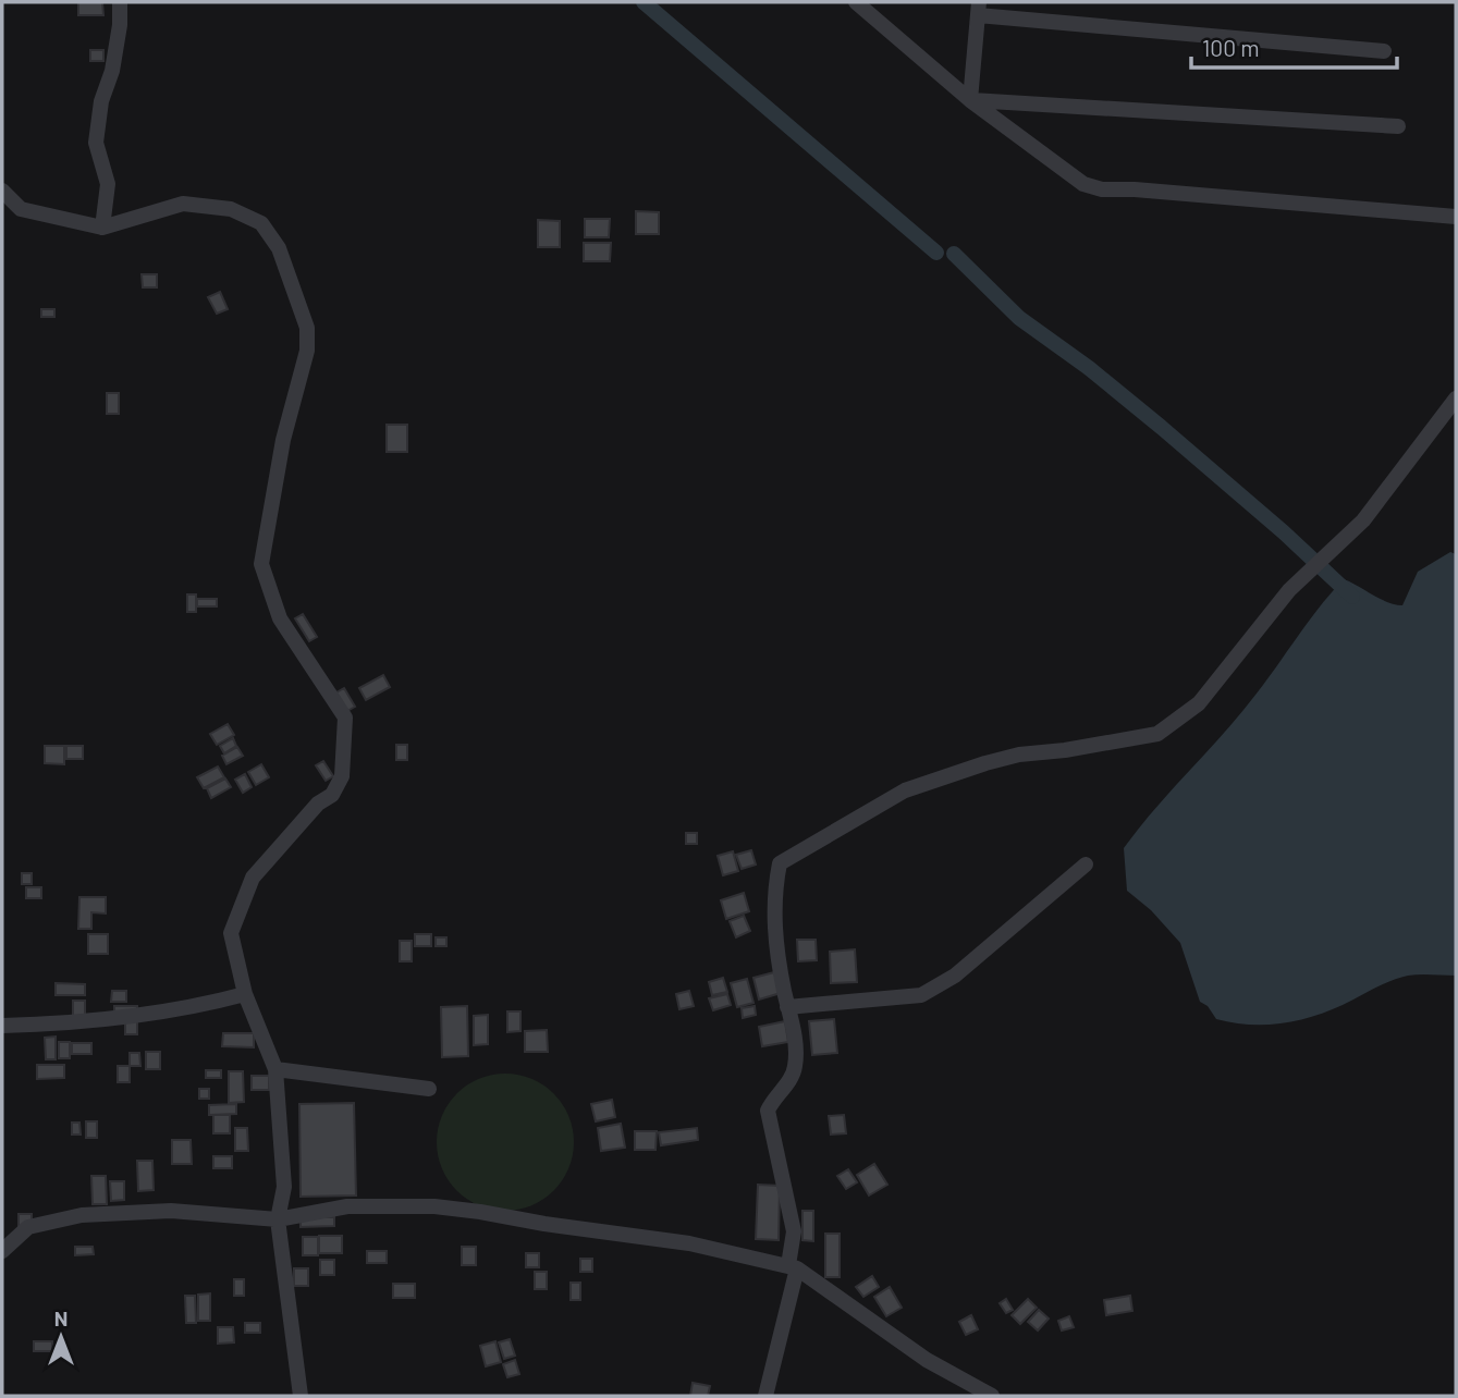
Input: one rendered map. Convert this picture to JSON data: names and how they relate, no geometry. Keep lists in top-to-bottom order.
{
  "scale_bar": "100 m",
  "north": "top"
}
